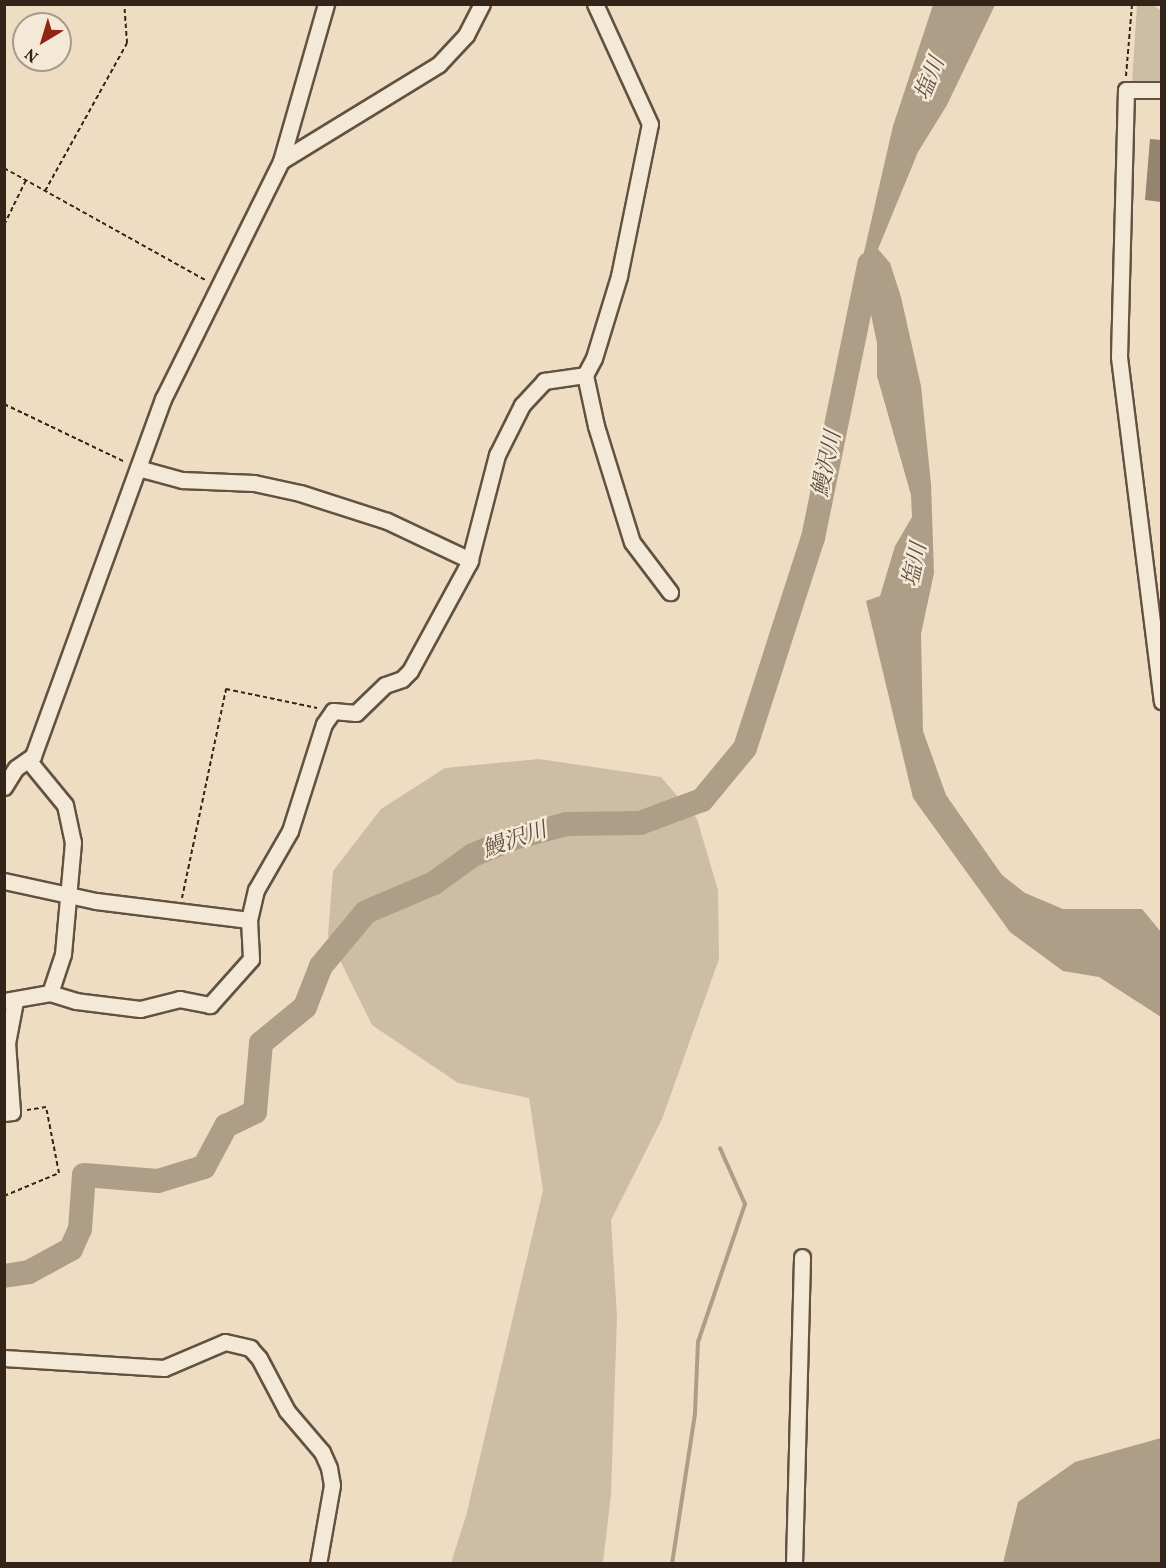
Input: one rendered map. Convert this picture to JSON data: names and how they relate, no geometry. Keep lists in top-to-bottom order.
{
  "water": ["塩川", "鰻沢川"],
  "north": "bottom left"
}
